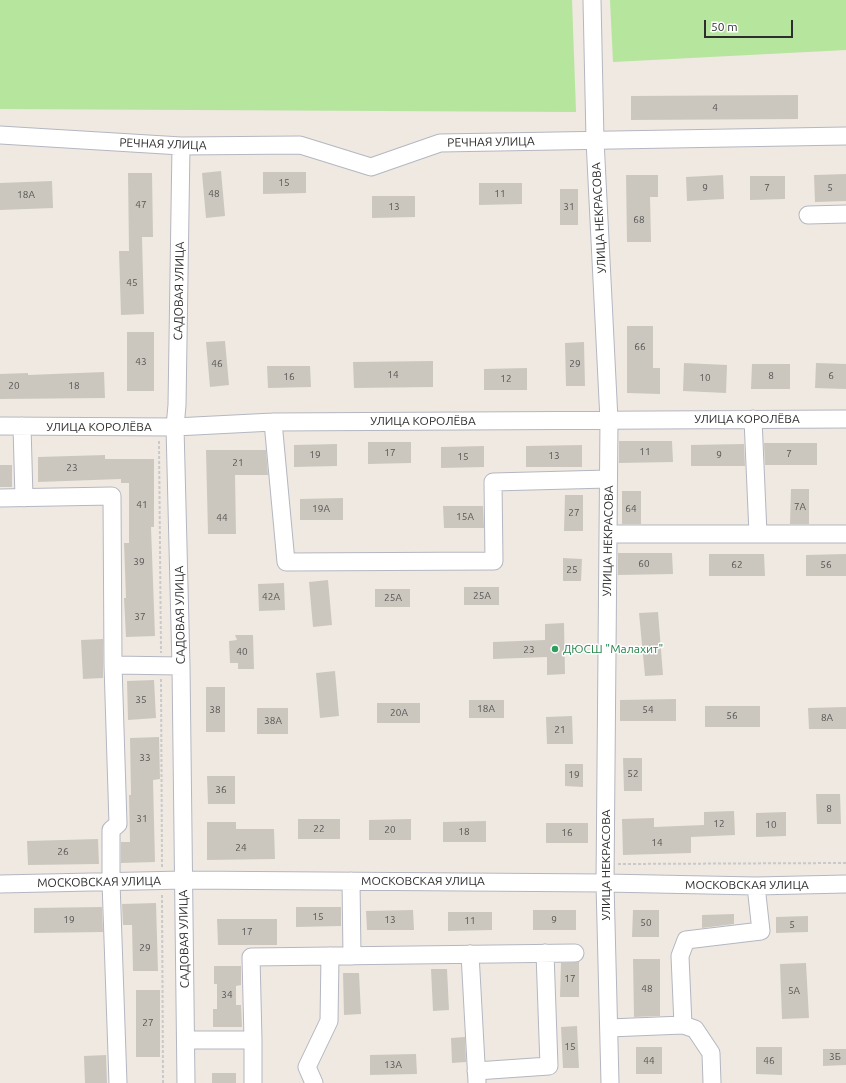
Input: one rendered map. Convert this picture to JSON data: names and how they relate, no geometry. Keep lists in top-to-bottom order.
{
  "streets": {
    "street": [
      "РЕЧНАЯ УЛИЦА",
      "УЛИЦА НЕКРАСОВА",
      "САДОВАЯ УЛИЦА",
      "УЛИЦА КОРОЛЁВА",
      "МОСКОВСКАЯ УЛИЦА"
    ]
  },
  "crossings": [
    ["РЕЧНАЯ УЛИЦА", "УЛИЦА НЕКРАСОВА"],
    ["РЕЧНАЯ УЛИЦА", "САДОВАЯ УЛИЦА"],
    ["УЛИЦА НЕКРАСОВА", "УЛИЦА КОРОЛЁВА"],
    ["УЛИЦА НЕКРАСОВА", "МОСКОВСКАЯ УЛИЦА"],
    ["САДОВАЯ УЛИЦА", "УЛИЦА КОРОЛЁВА"],
    ["САДОВАЯ УЛИЦА", "МОСКОВСКАЯ УЛИЦА"]
  ],
  "places": ["ДЮСШ \"Малахит\""],
  "house_numbers": [
    "4",
    "15",
    "9",
    "7",
    "5",
    "48",
    "11",
    "18А",
    "47",
    "13",
    "31",
    "68",
    "45",
    "66",
    "43",
    "46",
    "29",
    "14",
    "8",
    "6",
    "16",
    "10",
    "12",
    "20",
    "18",
    "11",
    "17",
    "7",
    "19",
    "9",
    "13",
    "15",
    "21",
    "23",
    "41",
    "7А",
    "19А",
    "64",
    "27",
    "15А",
    "44",
    "39",
    "60",
    "62",
    "56",
    "25",
    "25А",
    "42А",
    "25А",
    "37",
    "23",
    "40",
    "35",
    "18А",
    "38",
    "54",
    "20А",
    "56",
    "8А",
    "38А",
    "21",
    "33",
    "52",
    "19",
    "36",
    "8",
    "31",
    "12",
    "10",
    "22",
    "20",
    "18",
    "16",
    "14",
    "24",
    "26",
    "15",
    "19",
    "13",
    "9",
    "11",
    "50",
    "5",
    "17",
    "29",
    "17",
    "48",
    "5А",
    "34",
    "27",
    "15",
    "3Б",
    "44",
    "46",
    "13А"
  ],
  "scale_bar": "50 m"
}
